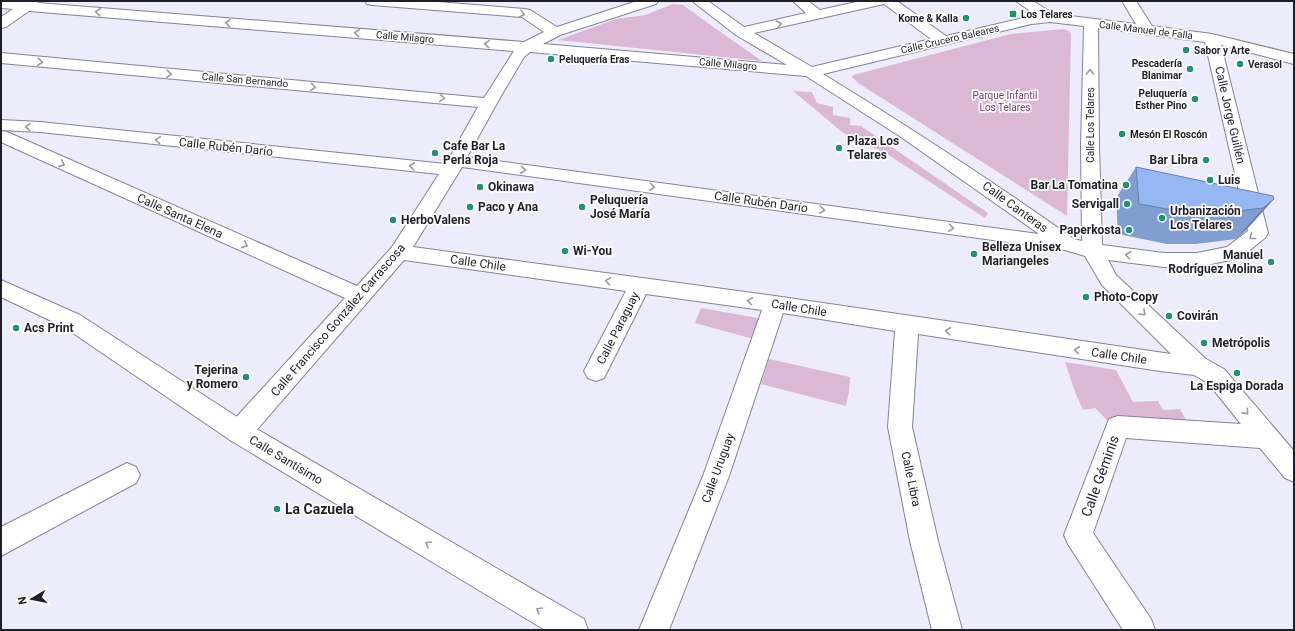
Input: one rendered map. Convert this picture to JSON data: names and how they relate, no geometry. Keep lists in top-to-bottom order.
{
  "streets": {
    "street": [
      "Calle Manuel de Falla",
      "Calle Milagro",
      "Calle Crucero Baleares",
      "Calle San Bernando",
      "Calle Jorge Guillén",
      "Calle Los Telares",
      "Calle Rubén Darío",
      "Calle Canteras",
      "Calle Santa Elena",
      "Calle Chile",
      "Calle Francisco González Carrascosa",
      "Calle Paraguay",
      "Calle Santísimo",
      "Calle Uruguay",
      "Calle Géminis",
      "Calle Libra"
    ]
  },
  "crossings": [
    ["Calle Manuel de Falla", "Calle Crucero Baleares"],
    ["Calle Manuel de Falla", "Calle Jorge Guillén"],
    ["Calle Manuel de Falla", "Calle Los Telares"],
    ["Calle Milagro", "Calle Crucero Baleares"],
    ["Calle Milagro", "Calle Canteras"],
    ["Calle Milagro", "Calle Francisco González Carrascosa"],
    ["Calle Crucero Baleares", "Calle Los Telares"],
    ["Calle Crucero Baleares", "Calle Canteras"],
    ["Calle San Bernando", "Calle Francisco González Carrascosa"],
    ["Calle Jorge Guillén", "Calle Los Telares"],
    ["Calle Jorge Guillén", "Calle Canteras"],
    ["Calle Los Telares", "Calle Canteras"],
    ["Calle Rubén Darío", "Calle Canteras"],
    ["Calle Rubén Darío", "Calle Francisco González Carrascosa"],
    ["Calle Santa Elena", "Calle Francisco González Carrascosa"],
    ["Calle Chile", "Calle Francisco González Carrascosa"],
    ["Calle Chile", "Calle Paraguay"],
    ["Calle Chile", "Calle Uruguay"],
    ["Calle Chile", "Calle Libra"],
    ["Calle Francisco González Carrascosa", "Calle Santísimo"]
  ],
  "one_way": [
    "Calle San Bernando",
    "Calle Los Telares",
    "Calle Santa Elena",
    "Calle Chile",
    "Calle Santísimo"
  ],
  "parks": ["Parque Infantil Los Telares"],
  "places": {
    "transit": ["Los Telares"],
    "other": [
      "Kome & Kalla",
      "Sabor y Arte",
      "Peluquería Eras",
      "Verasol",
      "Pescadería Blanimar",
      "Peluquería Esther Pino",
      "Mesón El Roscón",
      "Plaza Los Telares",
      "Cafe Bar La Perla Roja",
      "Bar Libra",
      "Luis",
      "Bar La Tomatina",
      "Okinawa",
      "Servigall",
      "Paco y Ana",
      "Peluquería José María",
      "Urbanización Los Telares",
      "HerboValens",
      "Paperkosta",
      "Wi-You",
      "Belleza Unisex Mariangeles",
      "Manuel Rodríguez Molina",
      "Photo-Copy",
      "Covirán",
      "Acs Print",
      "Metrópolis",
      "La Espiga Dorada",
      "Tejerina y Romero",
      "La Cazuela"
    ]
  },
  "north": "left"
}
